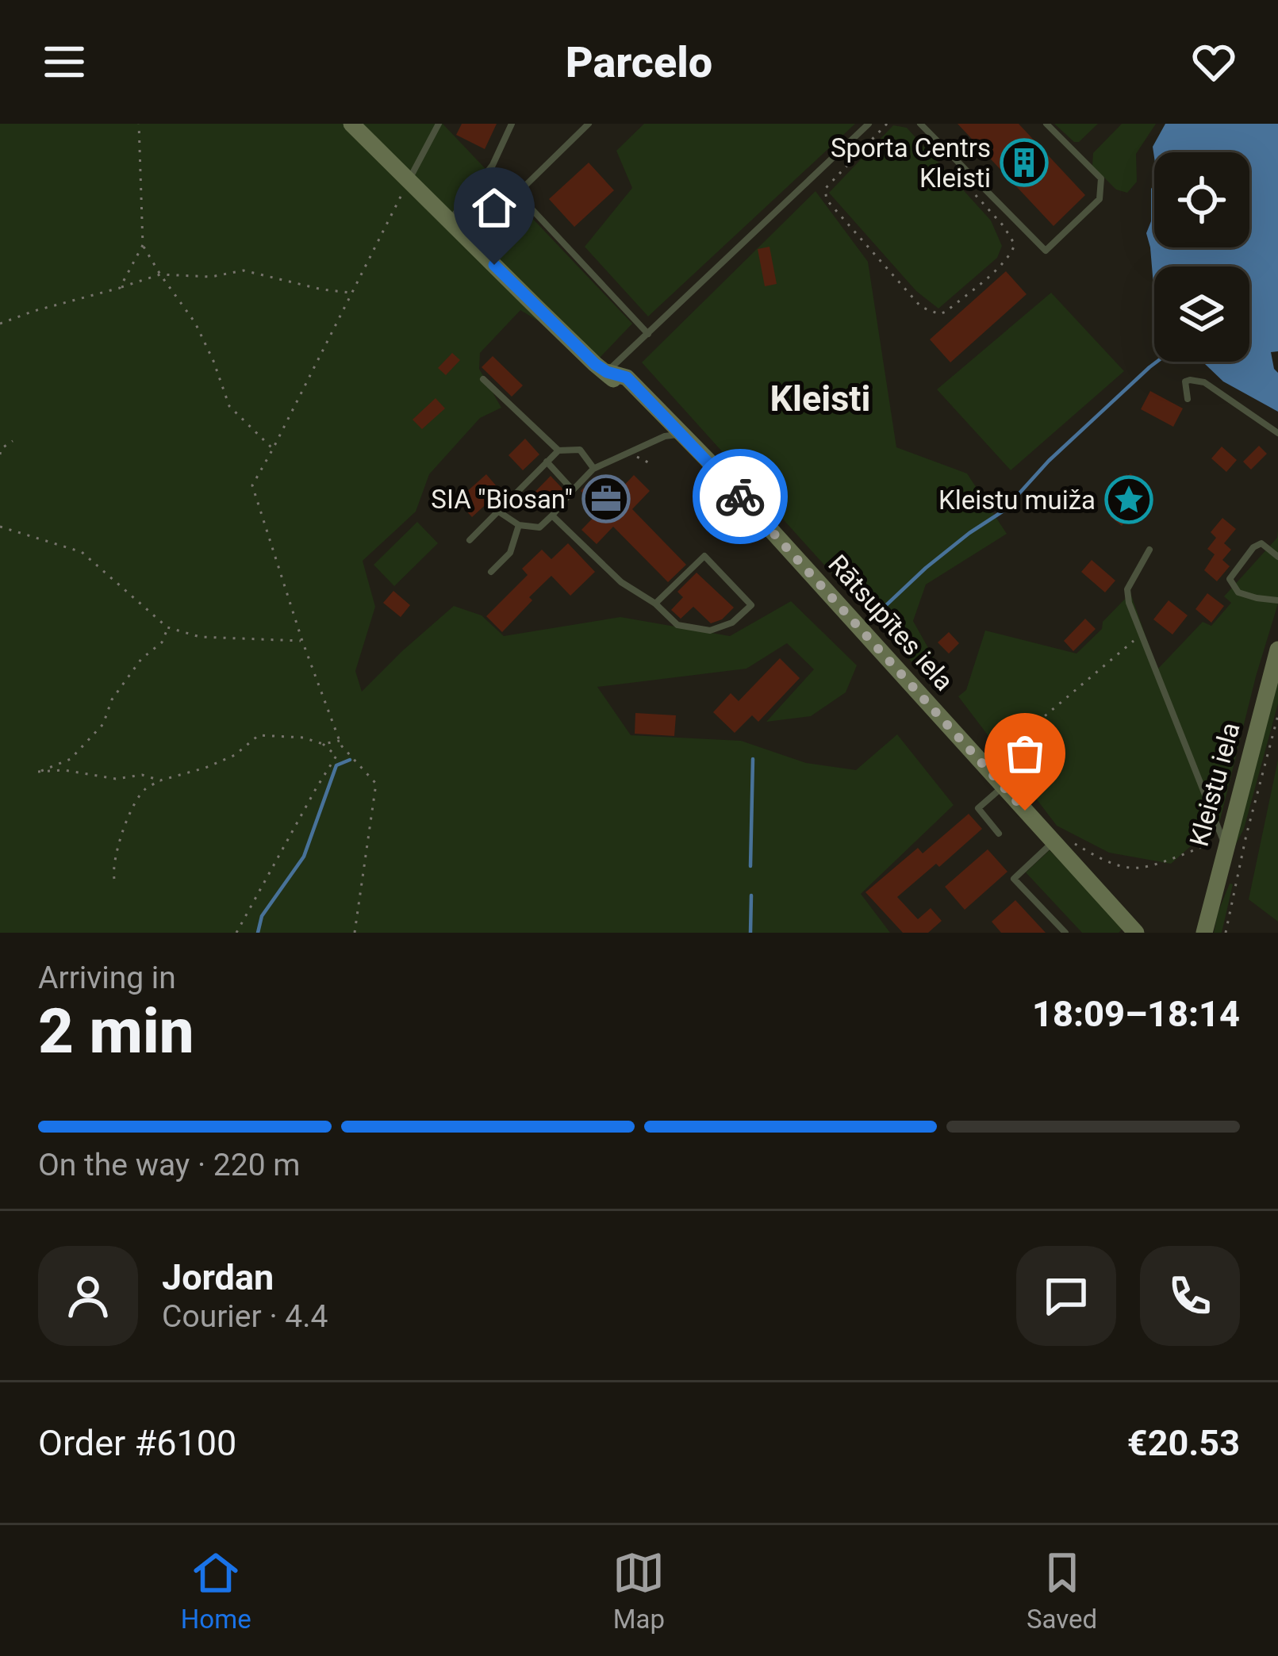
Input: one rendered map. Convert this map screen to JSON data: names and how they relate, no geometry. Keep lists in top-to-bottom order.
{
  "streets": {
    "street": ["Rātsupītes iela", "Kleistu iela"]
  },
  "districts": ["Kleisti"],
  "places": {
    "building": ["Sporta Centrs Kleisti"],
    "office": ["SIA \"Biosan\""],
    "place": ["Kleistu muiža"]
  },
  "page": {
    "header": "Parcelo",
    "heading": ["2 min", "Arriving in", "18:09–18:14"],
    "panel": [
      "Jordan",
      "Courier · 4.4",
      "Order #6100",
      "€20.53"
    ],
    "bar": "On the way · 220 m",
    "tabs": ["Home", "Map", "Saved"]
  }
}
